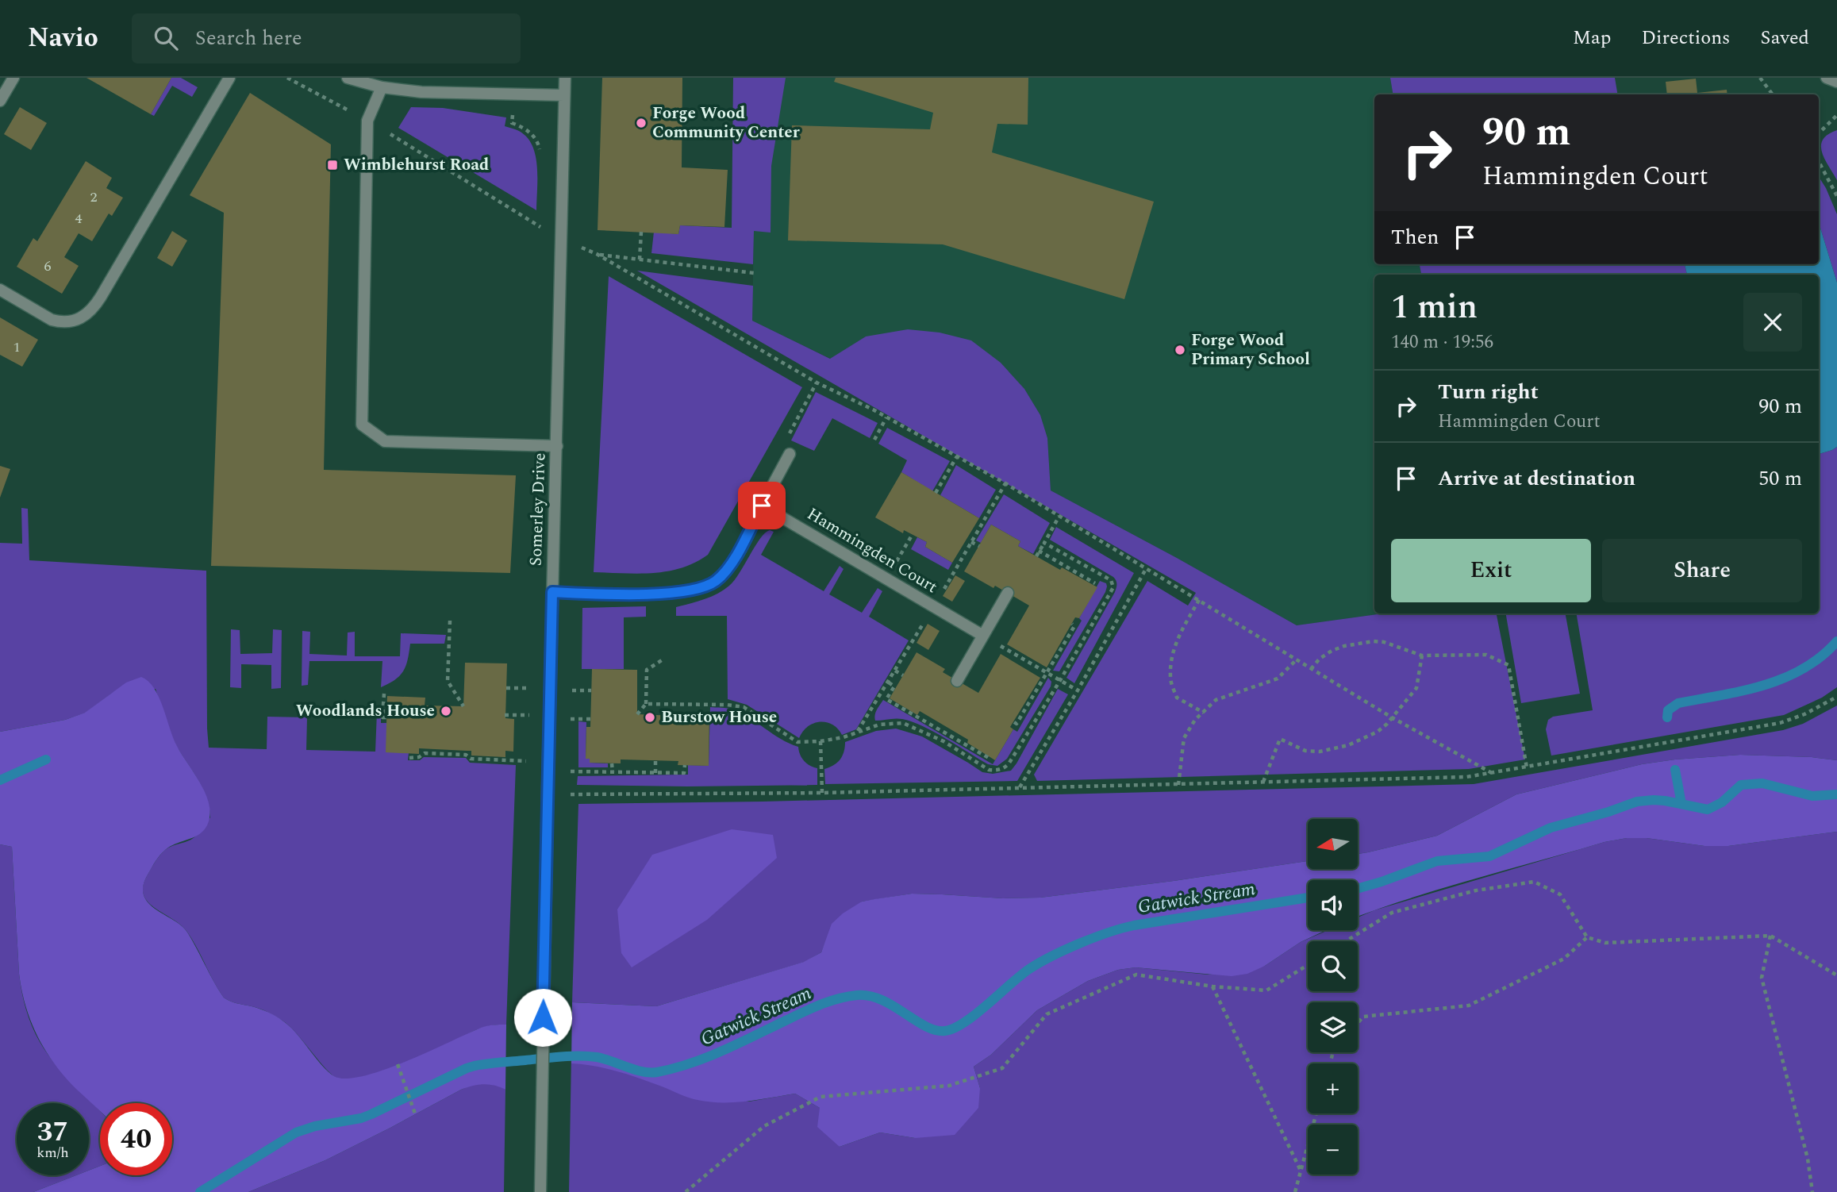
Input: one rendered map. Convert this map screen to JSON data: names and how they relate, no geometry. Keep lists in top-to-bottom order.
{
  "streets": {
    "street": ["Somerley Drive", "Hammingden Court"]
  },
  "water": ["Gatwick Stream"],
  "places": {
    "other": [
      "Forge Wood Community Center",
      "Forge Wood Primary School",
      "Woodlands House",
      "Burstow House"
    ],
    "transit": ["Wimblehurst Road"]
  },
  "house_numbers": [
    "2",
    "4",
    "6",
    "1"
  ],
  "north": "left",
  "page": {
    "header": "Navio",
    "search": "Search here",
    "nav": ["Map", "Directions", "Saved"],
    "turn": ["90 m", "Hammingden Court"],
    "then": "Then",
    "heading": ["1 min", "140 m · 19:56"],
    "list": [
      {
        "name": "Turn right",
        "note": "Hammingden Court",
        "value": "90 m"
      },
      {
        "name": "Arrive at destination",
        "value": "50 m"
      }
    ],
    "buttons": ["Exit", "Share"],
    "map_buttons": ["+", "−"],
    "speed": "37 km/h",
    "limit": "40"
  }
}
